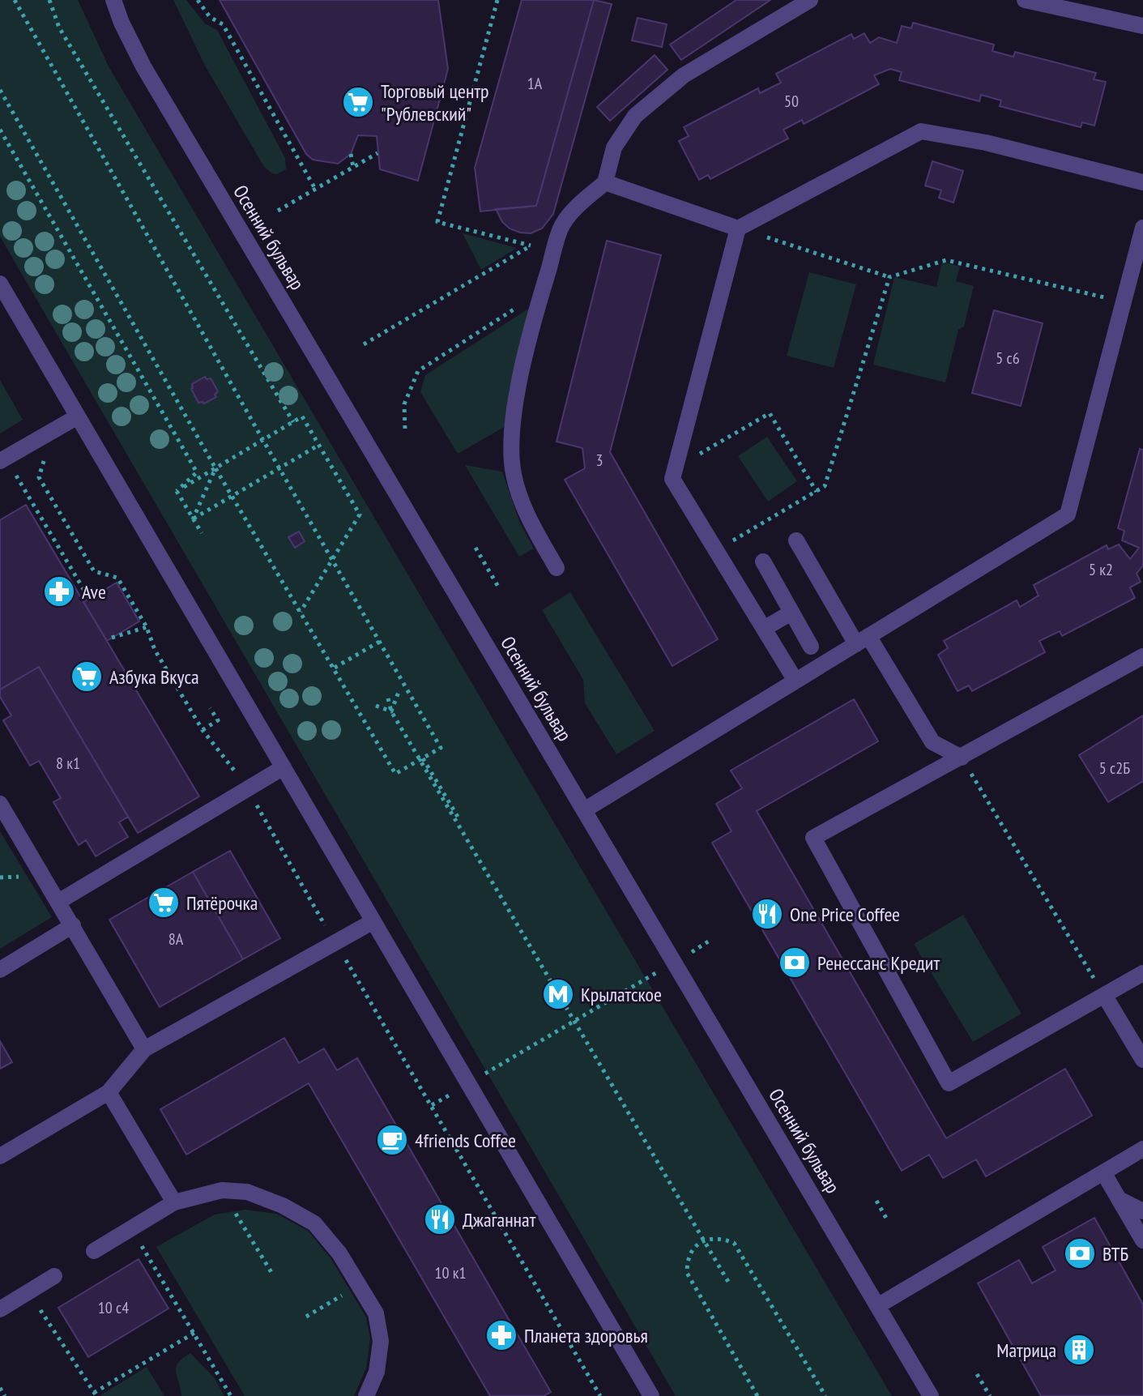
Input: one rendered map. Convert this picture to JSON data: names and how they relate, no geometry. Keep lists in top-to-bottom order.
{
  "streets": {
    "street": ["Осенний бульвар"]
  },
  "places": {
    "supermarket": ["Торговый центр \"Рублевский\"", "Азбука Вкуса", "Пятёрочка"],
    "pharmacy": ["Ave", "Планета здоровья"],
    "restaurant": ["One Price Coffee", "Джаганнат"],
    "bank": ["Ренессанс Кредит", "ВТБ"],
    "metro station": ["Крылатское"],
    "cafe": ["4friends Coffee"],
    "building": ["Матрица"]
  },
  "house_numbers": [
    "1А",
    "50",
    "5 с6",
    "3",
    "5 к2",
    "8 к1",
    "5 с2Б",
    "8А",
    "10 к1",
    "10 с4"
  ]
}
